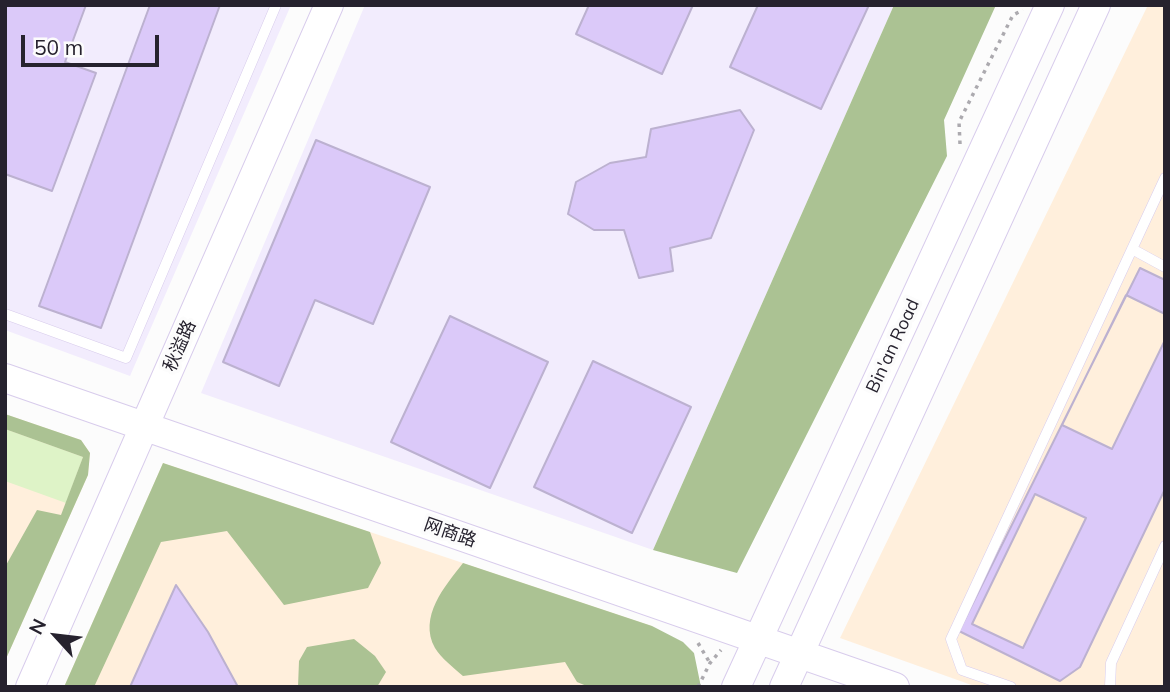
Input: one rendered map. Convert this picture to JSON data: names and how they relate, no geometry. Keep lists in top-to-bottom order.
{
  "streets": {
    "street": ["秋溢路", "Bin'an Road", "网商路"]
  },
  "crossings": [
    ["秋溢路", "网商路"],
    ["Bin'an Road", "网商路"]
  ],
  "scale_bar": "50 m",
  "north": "top left"
}
